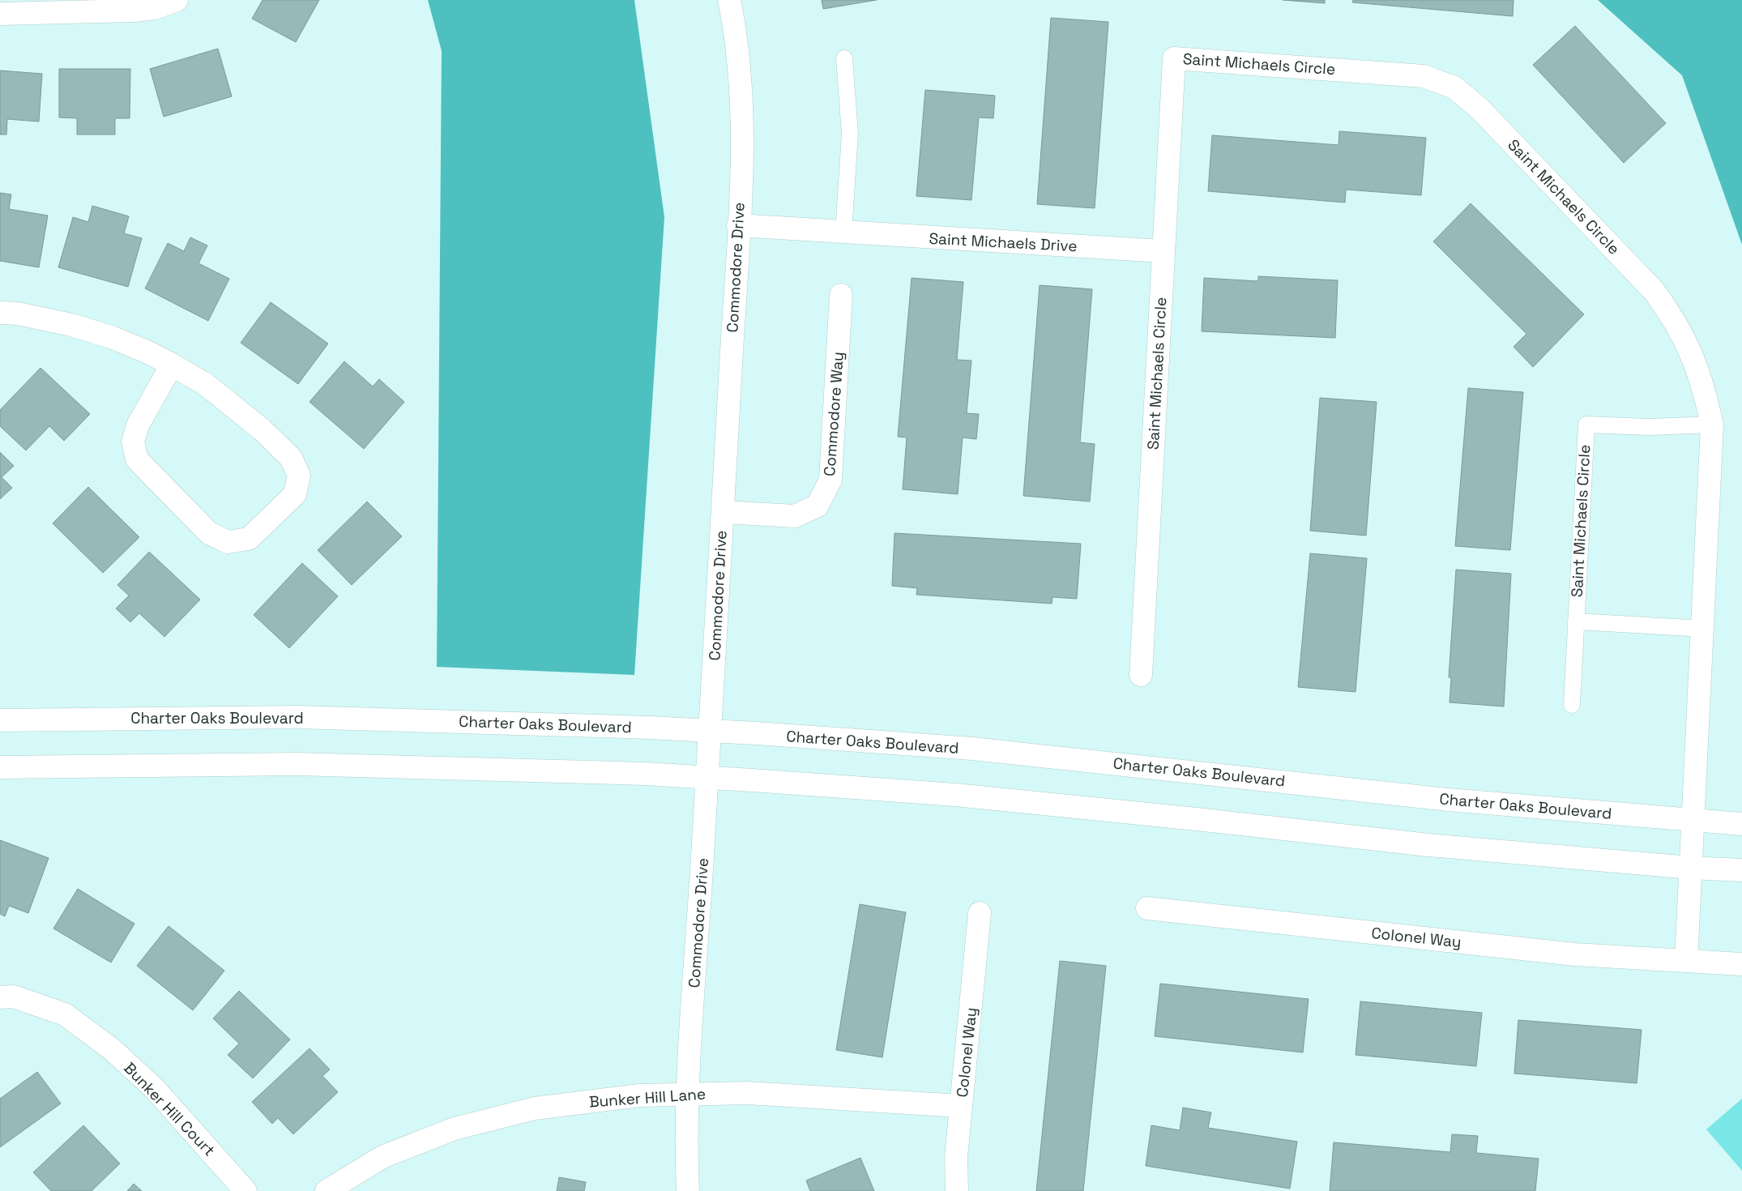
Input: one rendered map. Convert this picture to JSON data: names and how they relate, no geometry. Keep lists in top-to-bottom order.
{
  "streets": {
    "street": [
      "Saint Michaels Circle",
      "Saint Michaels Drive",
      "Commodore Drive",
      "Commodore Way",
      "Charter Oaks Boulevard",
      "Colonel Way",
      "Bunker Hill Lane",
      "Bunker Hill Court"
    ]
  },
  "crossings": [
    ["Saint Michaels Circle", "Saint Michaels Drive"],
    ["Saint Michaels Circle", "Charter Oaks Boulevard"],
    ["Saint Michaels Drive", "Commodore Drive"],
    ["Commodore Drive", "Commodore Way"],
    ["Commodore Drive", "Charter Oaks Boulevard"],
    ["Commodore Drive", "Bunker Hill Lane"],
    ["Colonel Way", "Bunker Hill Lane"]
  ]
}
